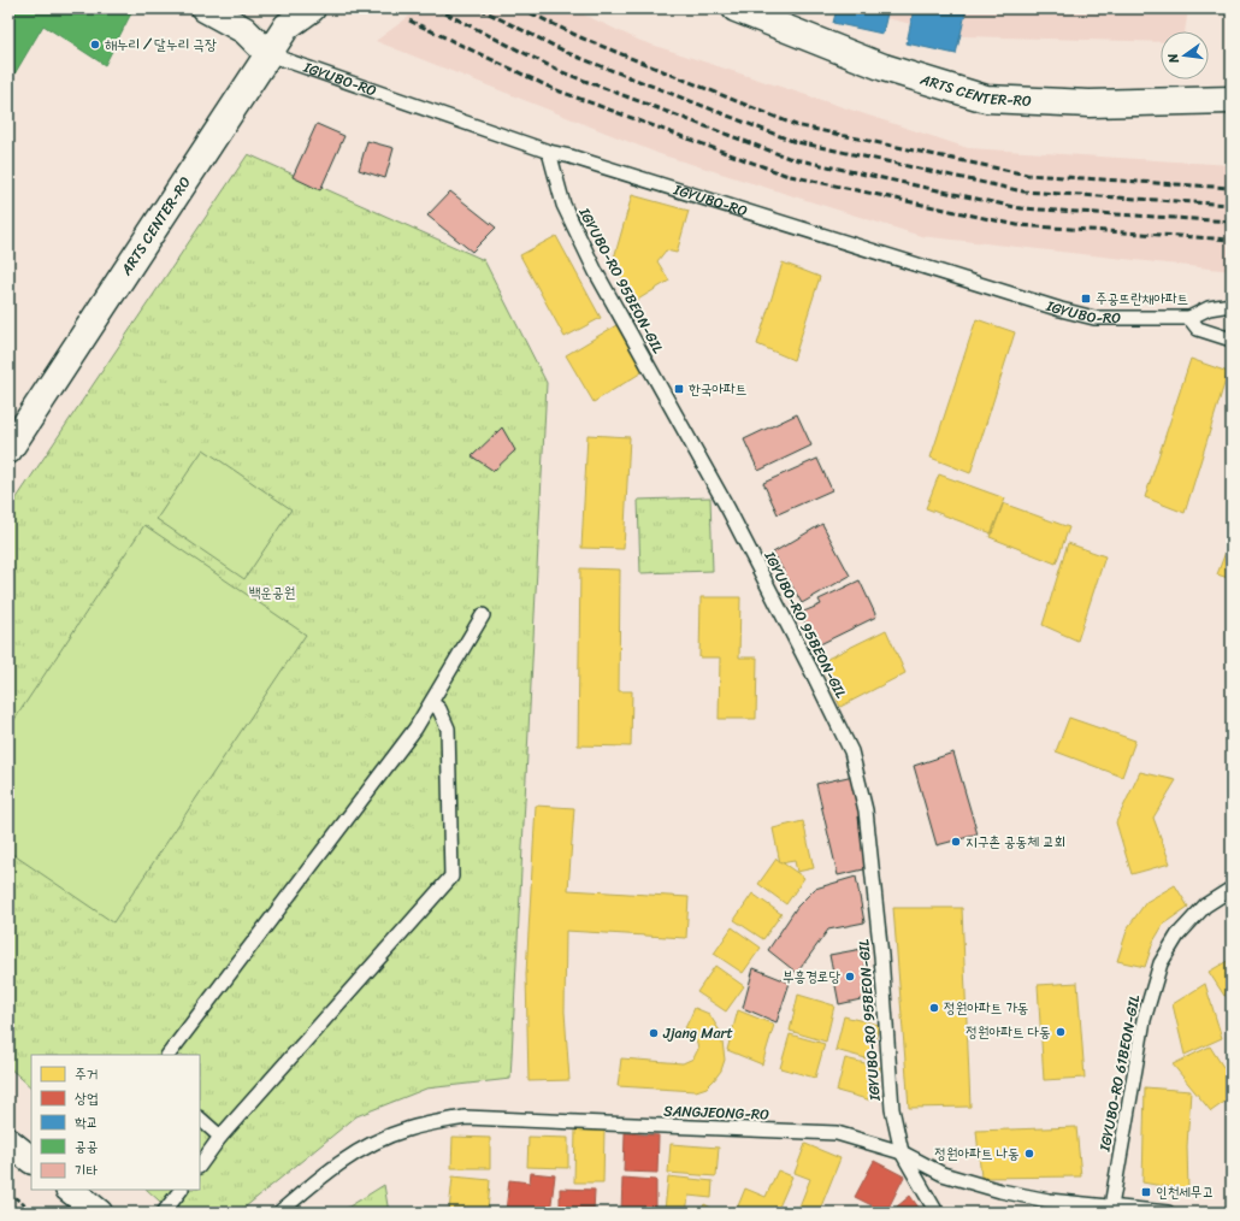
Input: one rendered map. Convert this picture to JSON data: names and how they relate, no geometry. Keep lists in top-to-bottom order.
{
  "streets": {
    "street": ["IGYUBO-RO", "ARTS CENTER-RO"],
    "lane": ["IGYUBO-RO 95BEON-GIL", "IGYUBO-RO 61BEON-GIL", "SANGJEONG-RO"]
  },
  "crossings": [
    ["IGYUBO-RO", "ARTS CENTER-RO"],
    ["IGYUBO-RO", "IGYUBO-RO 95BEON-GIL"],
    ["IGYUBO-RO 95BEON-GIL", "SANGJEONG-RO"],
    ["IGYUBO-RO 61BEON-GIL", "SANGJEONG-RO"]
  ],
  "parks": ["백운공원"],
  "places": {
    "other": [
      "해누리 / 달누리 극장",
      "지구촌 공동체 교회",
      "부흥경로당",
      "정원아파트 가동",
      "정원아파트 다동",
      "Jjang Mart",
      "정원아파트 나동"
    ],
    "transit": ["주공뜨란채아파트", "한국아파트", "인천세무고"]
  },
  "legend": [
    "주거",
    "상업",
    "학교",
    "공공",
    "기타"
  ],
  "north": "left"
}
